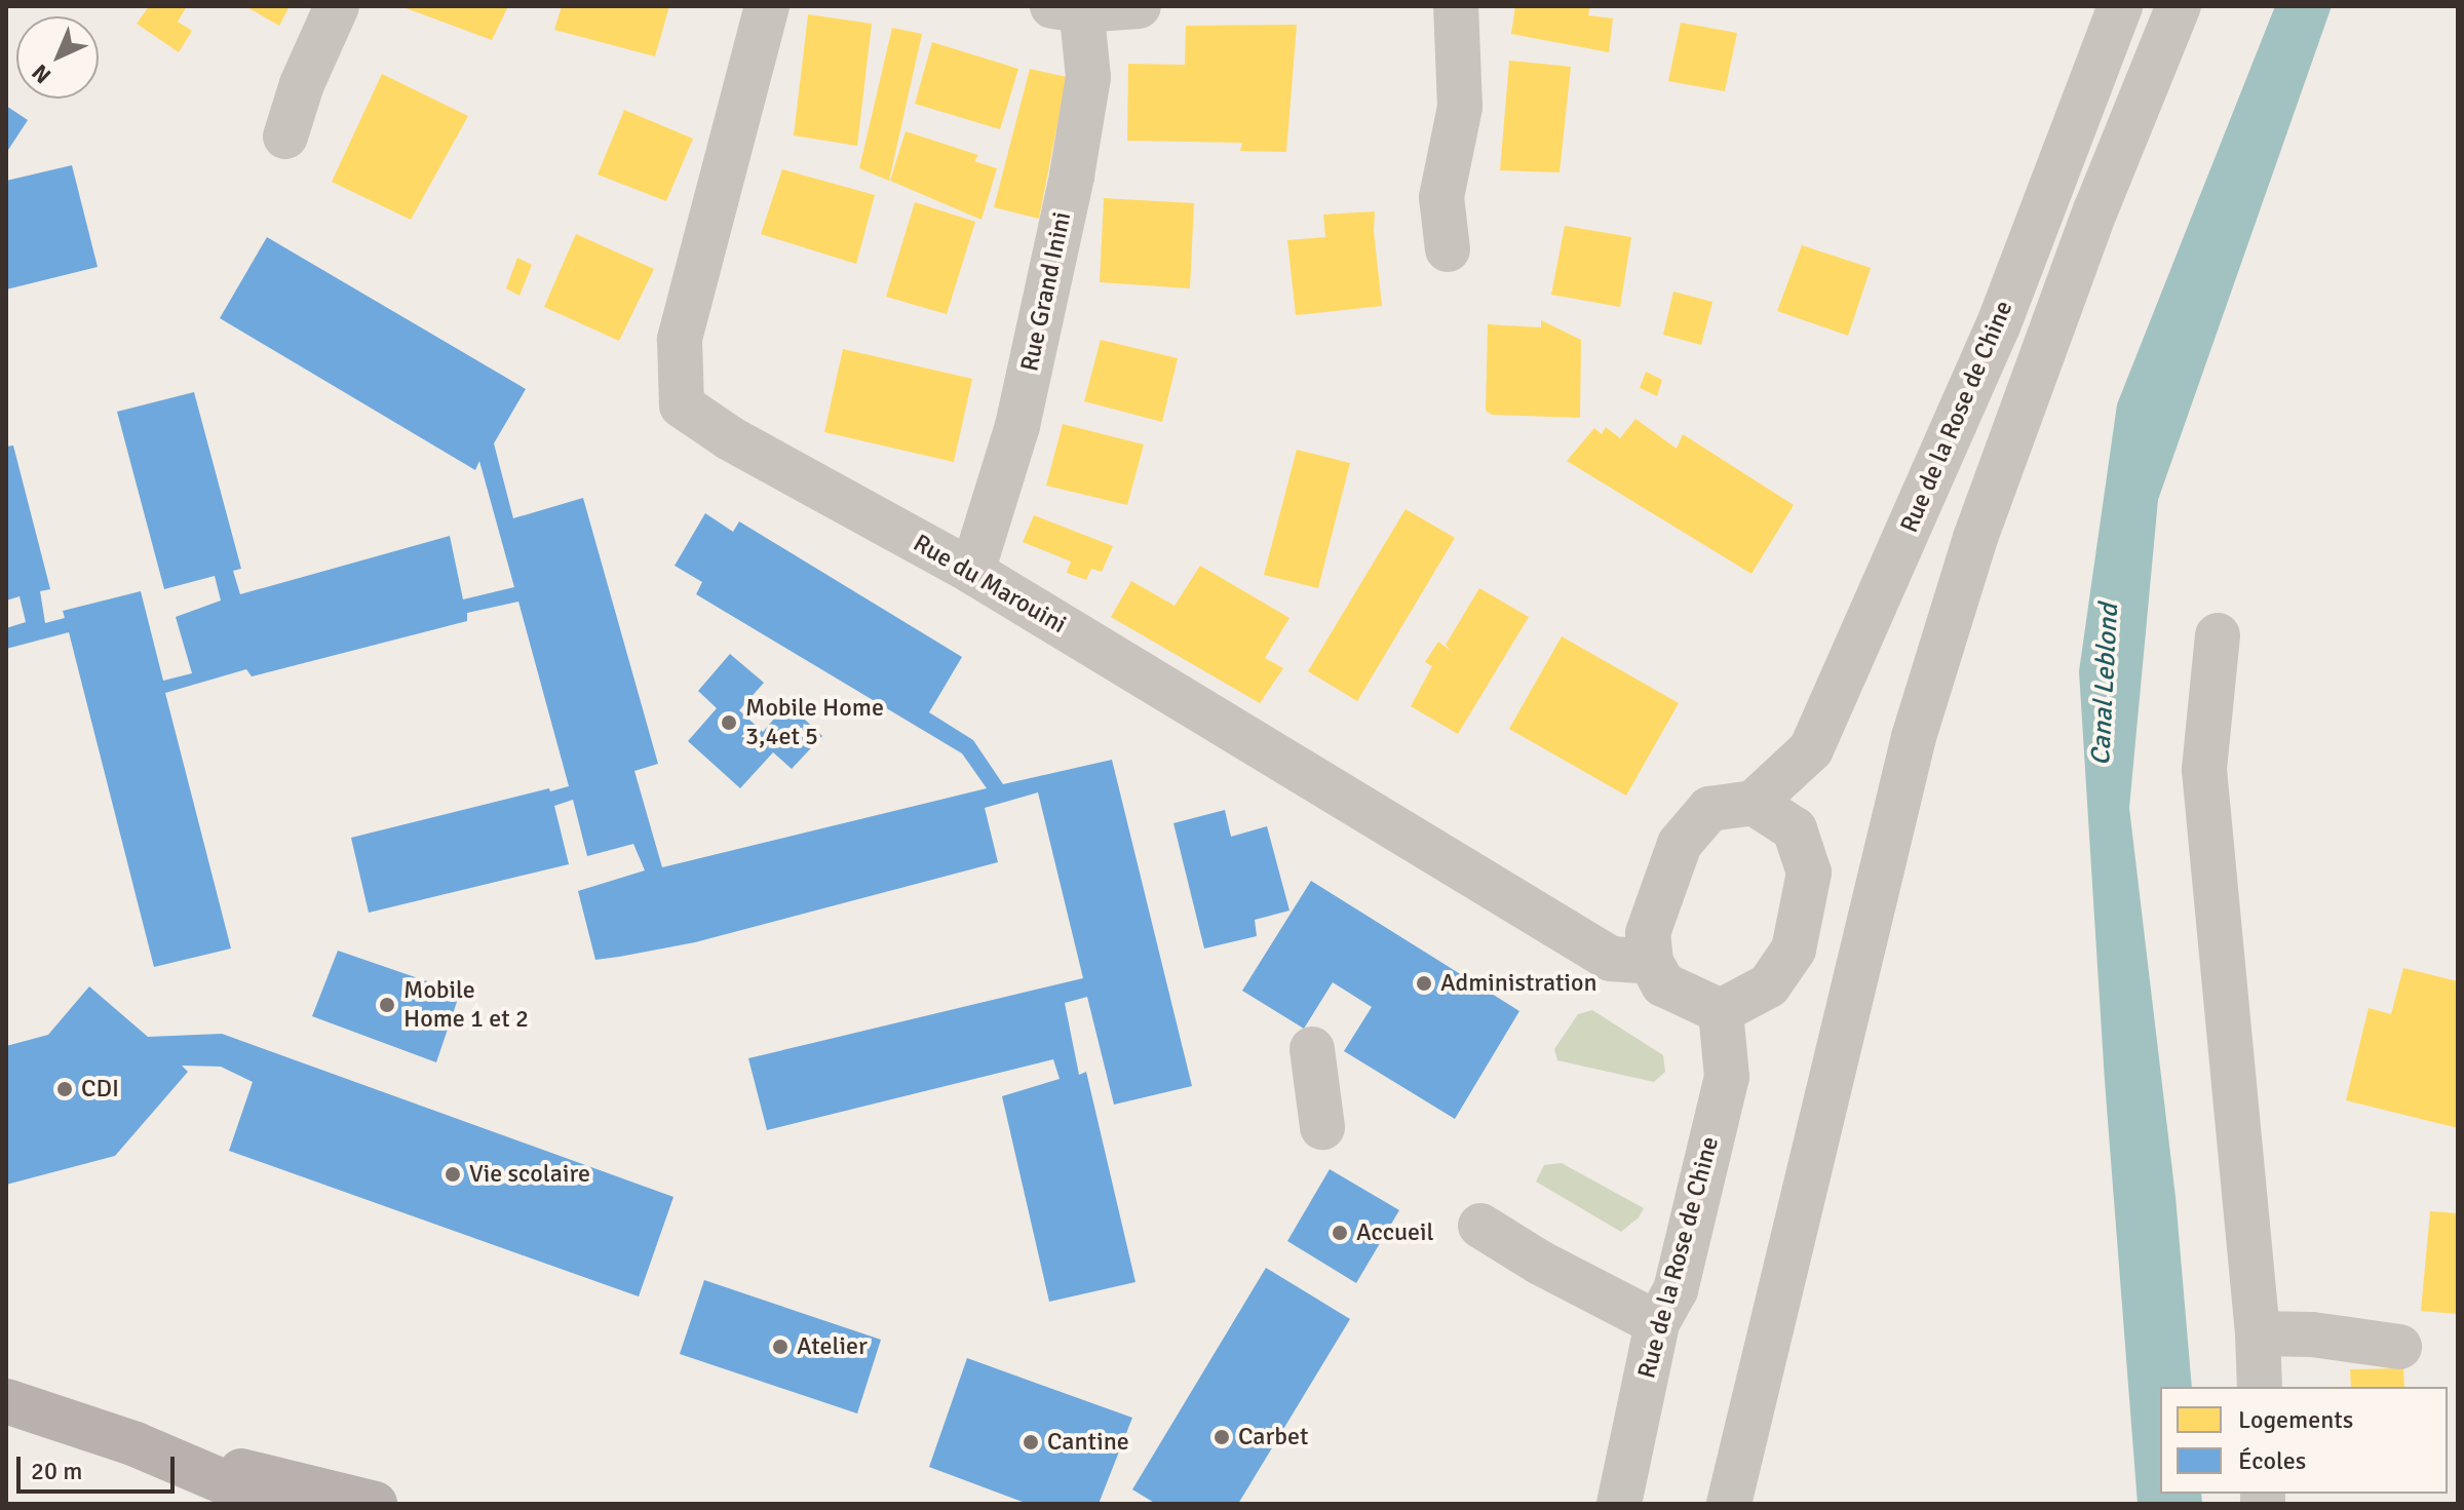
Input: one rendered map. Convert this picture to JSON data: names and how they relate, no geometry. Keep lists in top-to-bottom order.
{
  "streets": {
    "street": ["Rue Grand Inini", "Rue de la Rose de Chine", "Rue du Marouini"]
  },
  "crossings": [
    ["Rue Grand Inini", "Rue du Marouini"],
    ["Rue de la Rose de Chine", "Rue du Marouini"]
  ],
  "water": ["Canal Leblond"],
  "places": [
    "Mobile Home 3,4et 5",
    "Administration",
    "Mobile Home 1 et 2",
    "CDI",
    "Vie scolaire",
    "Accueil",
    "Atelier",
    "Carbet",
    "Cantine"
  ],
  "legend": ["Logements", "Écoles"],
  "scale_bar": "20 m",
  "north": "bottom left"
}
